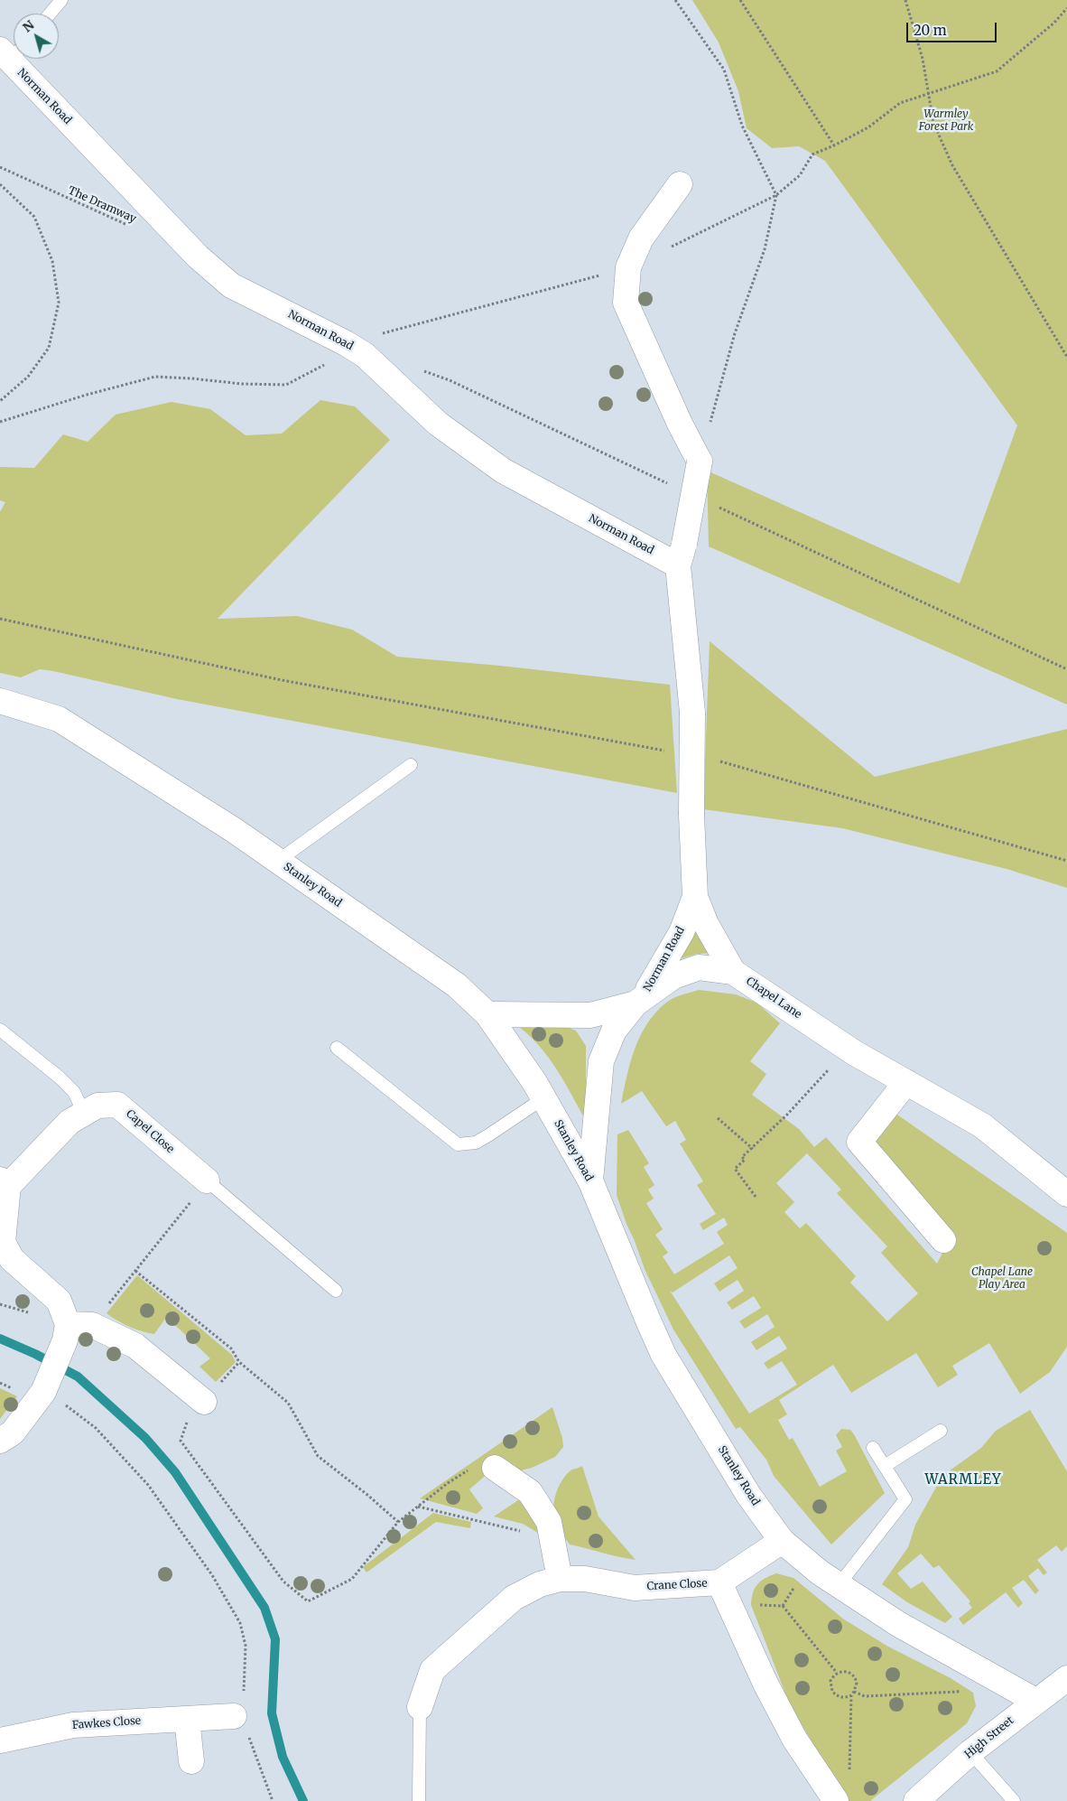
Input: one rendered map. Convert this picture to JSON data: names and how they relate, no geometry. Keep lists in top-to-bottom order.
{
  "streets": {
    "street": [
      "Norman Road",
      "Stanley Road",
      "Chapel Lane",
      "Capel Close",
      "Crane Close",
      "Fawkes Close",
      "High Street"
    ],
    "path": ["The Dramway"]
  },
  "crossings": [
    ["Norman Road", "Chapel Lane"],
    ["Stanley Road", "Chapel Lane"],
    ["Stanley Road", "Crane Close"],
    ["Stanley Road", "High Street"]
  ],
  "districts": ["WARMLEY"],
  "parks": ["Warmley Forest Park", "Chapel Lane Play Area"],
  "scale_bar": "20 m",
  "north": "top left"
}
